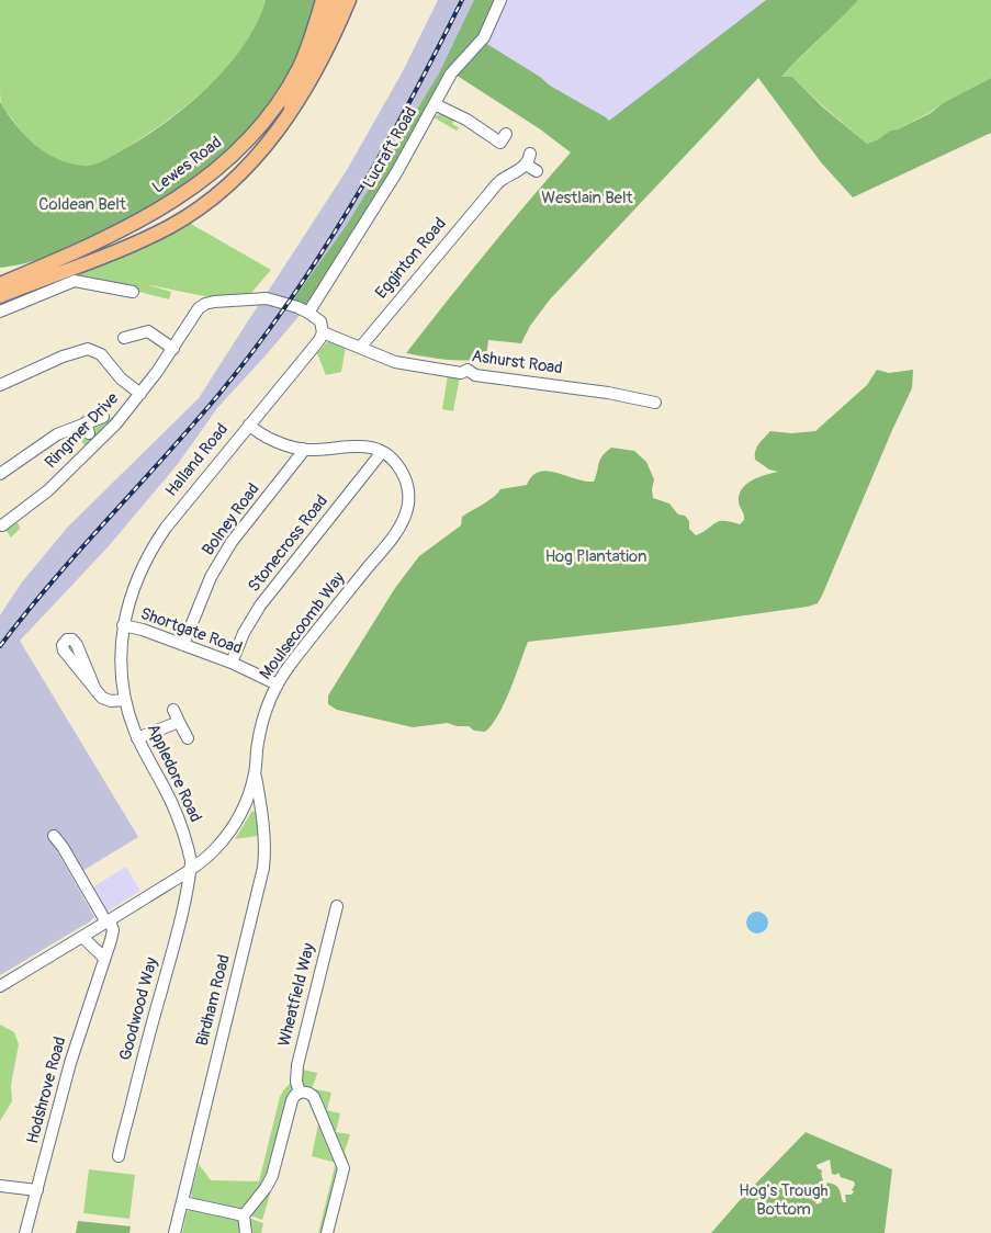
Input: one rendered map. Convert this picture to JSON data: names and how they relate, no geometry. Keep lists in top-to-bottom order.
{
  "streets": {
    "main road": ["Lewes Road"],
    "street": [
      "Lucraft Road",
      "Egginton Road",
      "Ashurst Road",
      "Ringmer Drive",
      "Halland Road",
      "Bolney Road",
      "Stonecross Road",
      "Moulsecoomb Way",
      "Shortgate Road",
      "Appledore Road",
      "Wheatfield Way",
      "Birdham Road",
      "Goodwood Way",
      "Hodshrove Road"
    ]
  },
  "crossings": [
    ["Lucraft Road", "Ringmer Drive"],
    ["Egginton Road", "Ashurst Road"],
    ["Ashurst Road", "Halland Road"],
    ["Halland Road", "Shortgate Road"],
    ["Halland Road", "Appledore Road"],
    ["Bolney Road", "Shortgate Road"],
    ["Stonecross Road", "Moulsecoomb Way"],
    ["Stonecross Road", "Shortgate Road"],
    ["Moulsecoomb Way", "Shortgate Road"],
    ["Moulsecoomb Way", "Appledore Road"],
    ["Moulsecoomb Way", "Birdham Road"],
    ["Moulsecoomb Way", "Goodwood Way"],
    ["Moulsecoomb Way", "Hodshrove Road"],
    ["Shortgate Road", "Appledore Road"],
    ["Appledore Road", "Goodwood Way"]
  ],
  "parks": [
    "Westlain Belt",
    "Coldean Belt",
    "Hog Plantation",
    "Hog's Trough Bottom"
  ]
}
